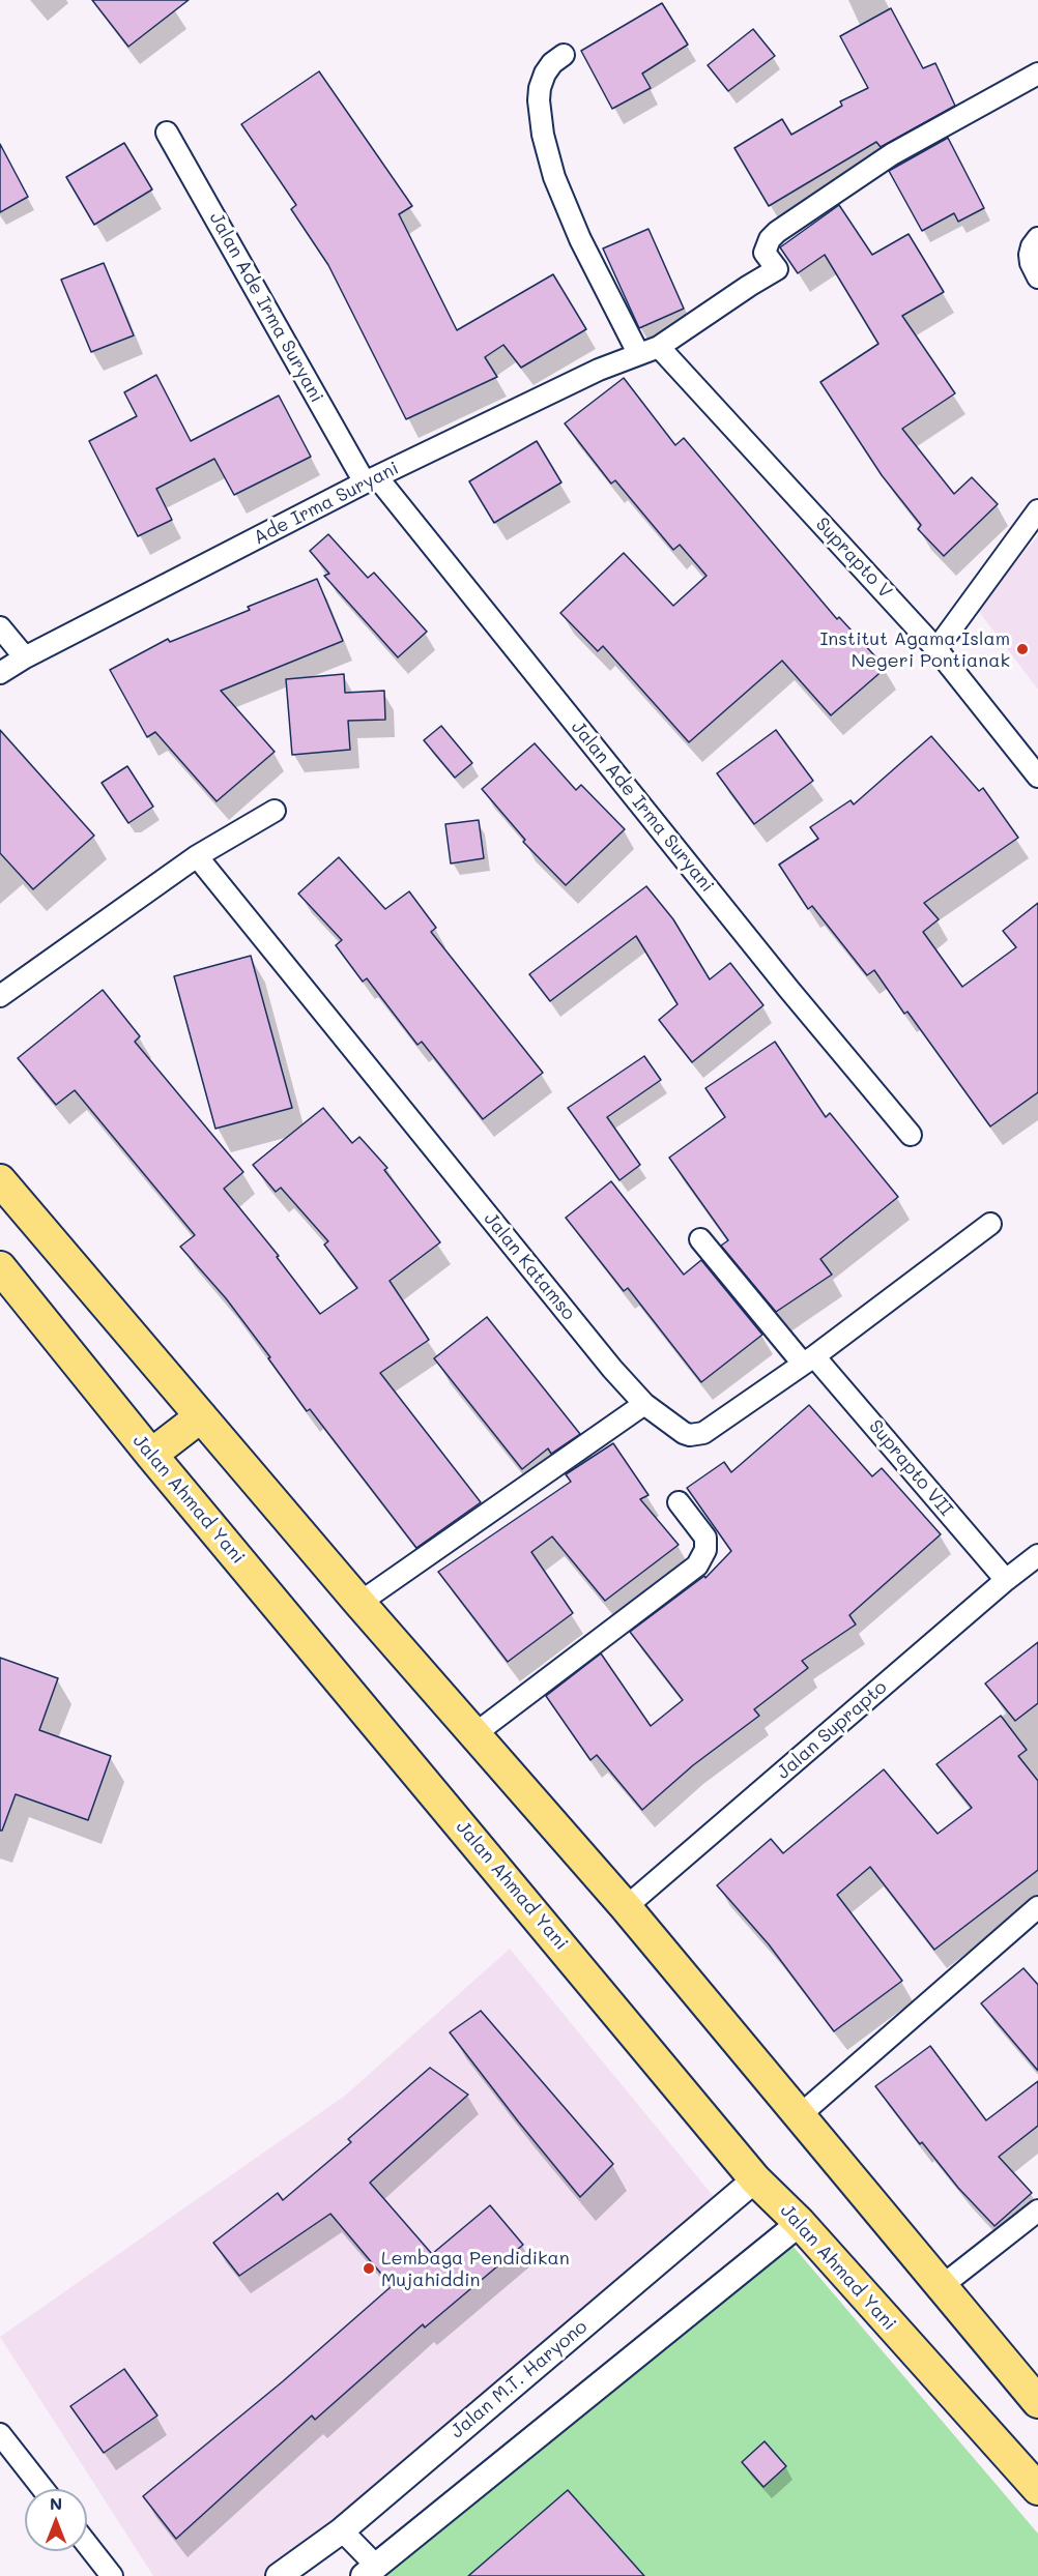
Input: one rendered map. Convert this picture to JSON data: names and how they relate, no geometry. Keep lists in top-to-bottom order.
{
  "streets": {
    "main road": ["Jalan Ahmad Yani"],
    "street": [
      "Jalan Ade Irma Suryani",
      "Ade Irma Suryani",
      "Suprapto V",
      "Jalan Katamso",
      "Suprapto VII",
      "Jalan Suprapto",
      "Jalan M.T. Haryono"
    ]
  },
  "crossings": [
    ["Jalan Ade Irma Suryani", "Ade Irma Suryani"],
    ["Ade Irma Suryani", "Suprapto V"],
    ["Jalan Katamso", "Suprapto VII"],
    ["Suprapto VII", "Jalan Suprapto"],
    ["Jalan Ahmad Yani", "Jalan M.T. Haryono"]
  ],
  "places": ["Institut Agama Islam Negeri Pontianak", "Lembaga Pendidikan Mujahiddin"],
  "north": "top"
}
